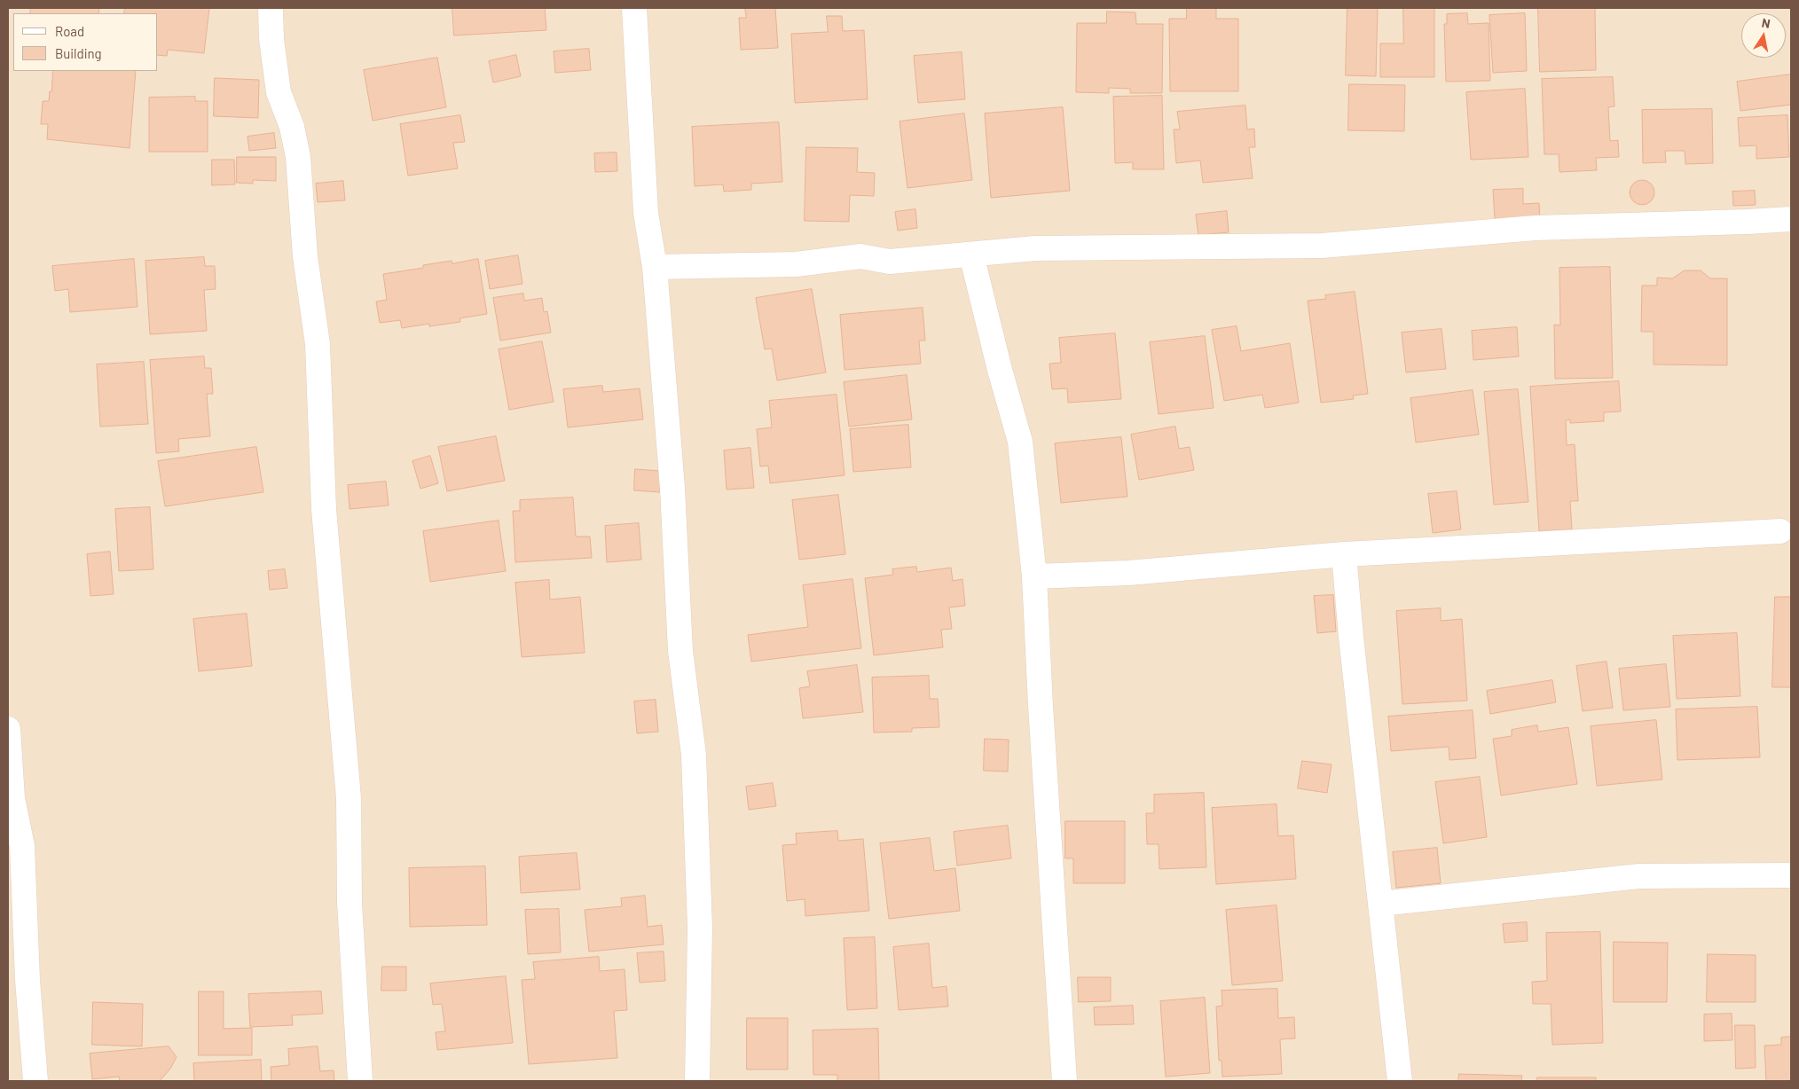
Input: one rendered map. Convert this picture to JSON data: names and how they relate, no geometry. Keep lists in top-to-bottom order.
{
  "legend": ["Road", "Building"],
  "north": "top"
}
